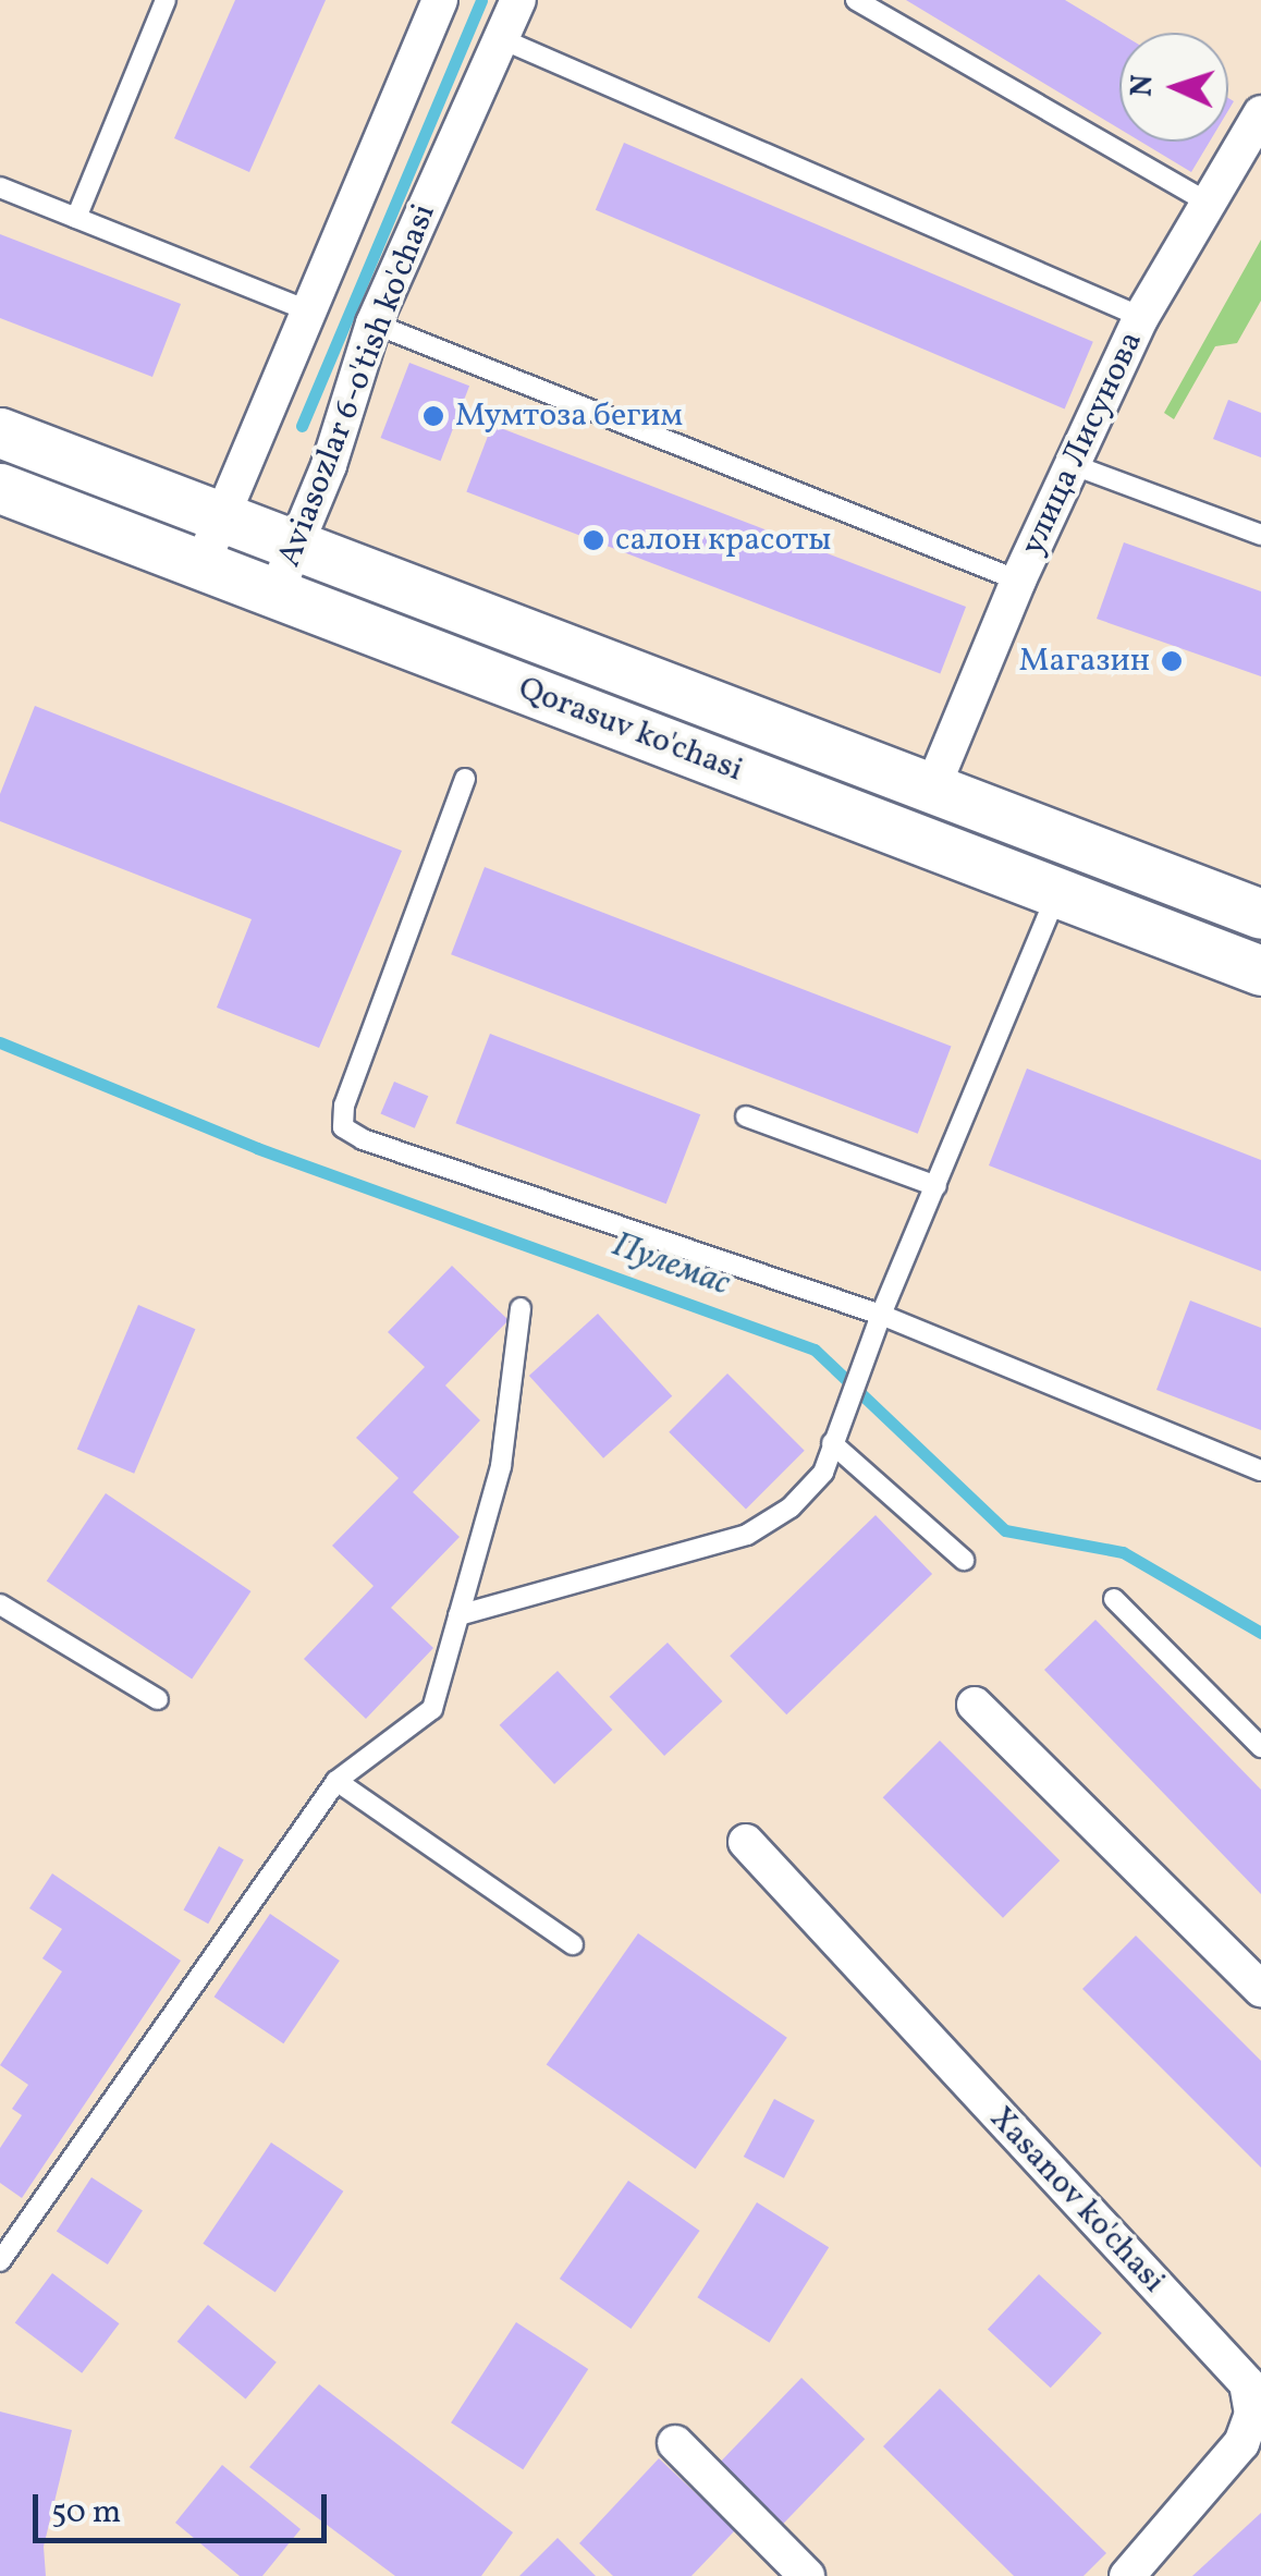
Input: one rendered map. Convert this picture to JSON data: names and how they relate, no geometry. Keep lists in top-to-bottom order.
{
  "streets": {
    "main road": ["Qorasuv ko'chasi"],
    "street": ["Aviasozlar 6-o'tish ko'chasi", "улица Лисунова", "Xasanov ko'chasi"]
  },
  "crossings": [
    ["Aviasozlar 6-o'tish ko'chasi", "Qorasuv ko'chasi"],
    ["улица Лисунова", "Qorasuv ko'chasi"]
  ],
  "water": ["Пулемас"],
  "places": ["Мумтоза бегим", "салон красоты", "Магазин"],
  "scale_bar": "50 m",
  "north": "left"
}
